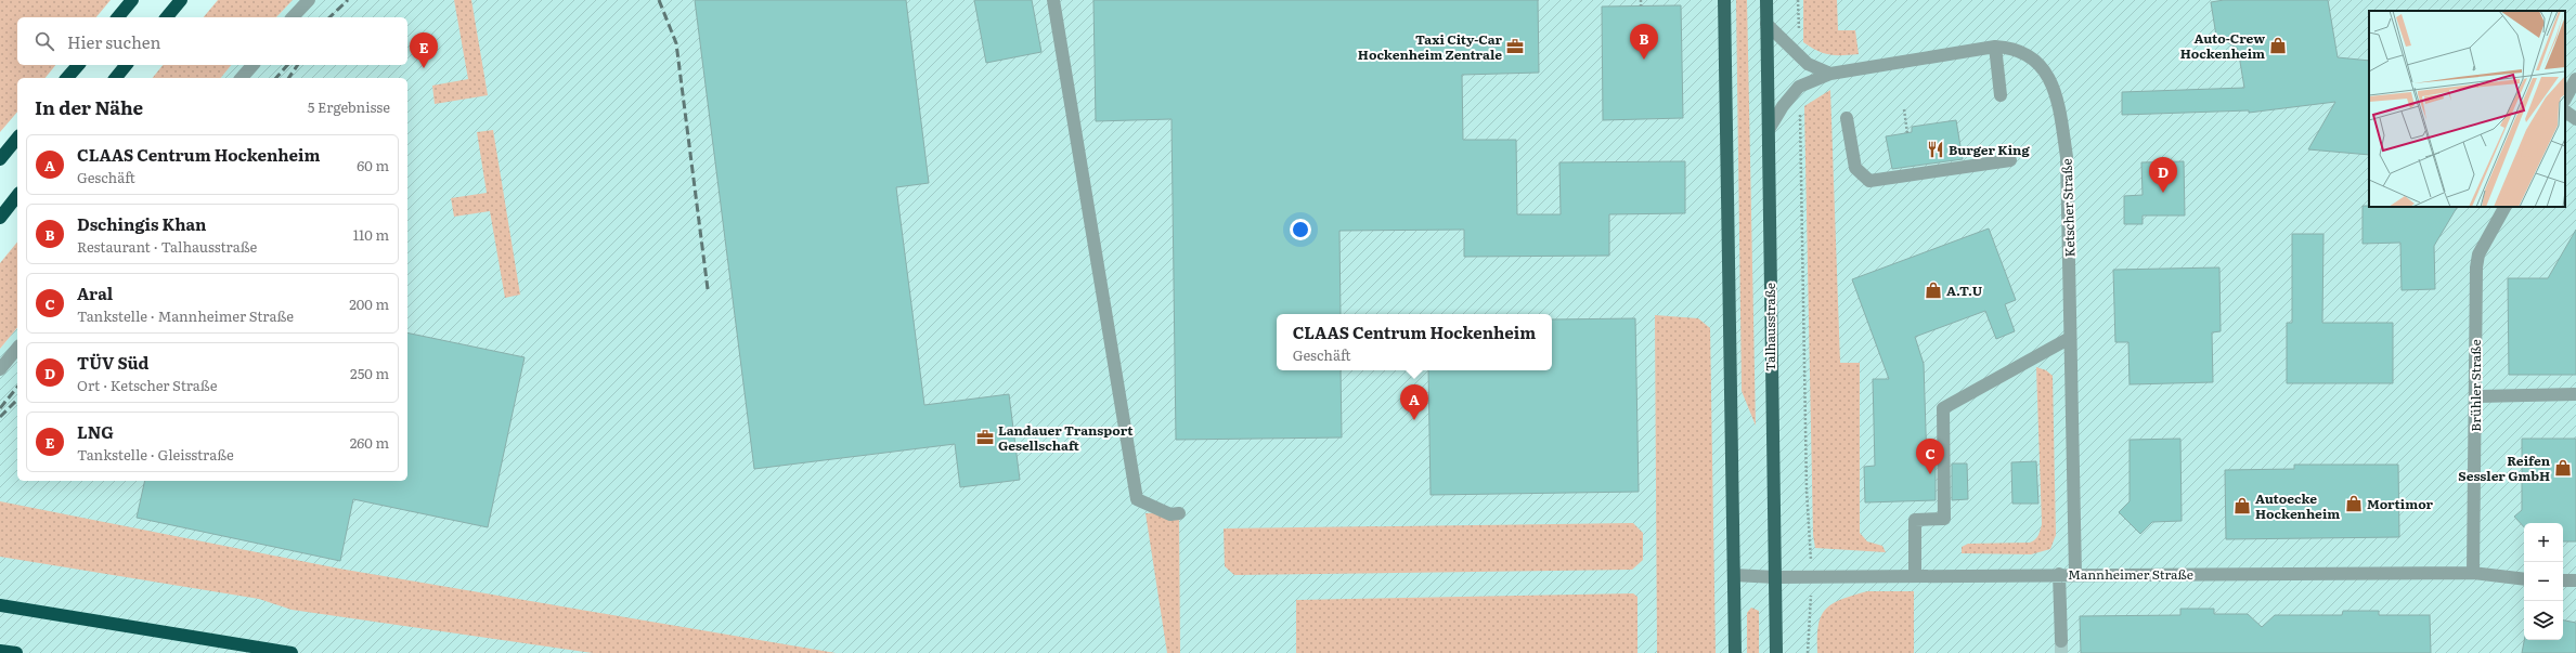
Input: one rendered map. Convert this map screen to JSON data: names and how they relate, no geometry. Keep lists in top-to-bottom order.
{
  "streets": {
    "main road": ["Talhausstraße"],
    "street": ["Ketscher Straße", "Brühler Straße", "Mannheimer Straße"]
  },
  "crossings": [
    ["Ketscher Straße", "Talhausstraße"],
    ["Ketscher Straße", "Mannheimer Straße"],
    ["Talhausstraße", "Mannheimer Straße"],
    ["Brühler Straße", "Mannheimer Straße"]
  ],
  "places": {
    "shop": [
      "Auto-Crew Hockenheim",
      "A.T.U",
      "Reifen Sessler GmbH",
      "Mortimor",
      "Autoecke Hockenheim"
    ],
    "office": ["Taxi City-Car Hockenheim Zentrale", "Landauer Transport Gesellschaft"],
    "restaurant": ["Burger King"]
  },
  "page": {
    "search": "Hier suchen",
    "pins": [
      "B",
      "E",
      "D",
      "A",
      "C"
    ],
    "heading": ["In der Nähe", "5 Ergebnisse"],
    "list": [
      {
        "mark": "A",
        "name": "CLAAS Centrum Hockenheim",
        "note": "Geschäft",
        "value": "60 m"
      },
      {
        "mark": "B",
        "name": "Dschingis Khan",
        "note": "Restaurant · Talhausstraße",
        "value": "110 m"
      },
      {
        "mark": "C",
        "name": "Aral",
        "note": "Tankstelle · Mannheimer Straße",
        "value": "200 m"
      },
      {
        "mark": "D",
        "name": "TÜV Süd",
        "note": "Ort · Ketscher Straße",
        "value": "250 m"
      },
      {
        "mark": "E",
        "name": "LNG",
        "note": "Tankstelle · Gleisstraße",
        "value": "260 m"
      }
    ],
    "popup": ["CLAAS Centrum Hockenheim", "Geschäft"],
    "map_buttons": ["+", "−"]
  }
}
